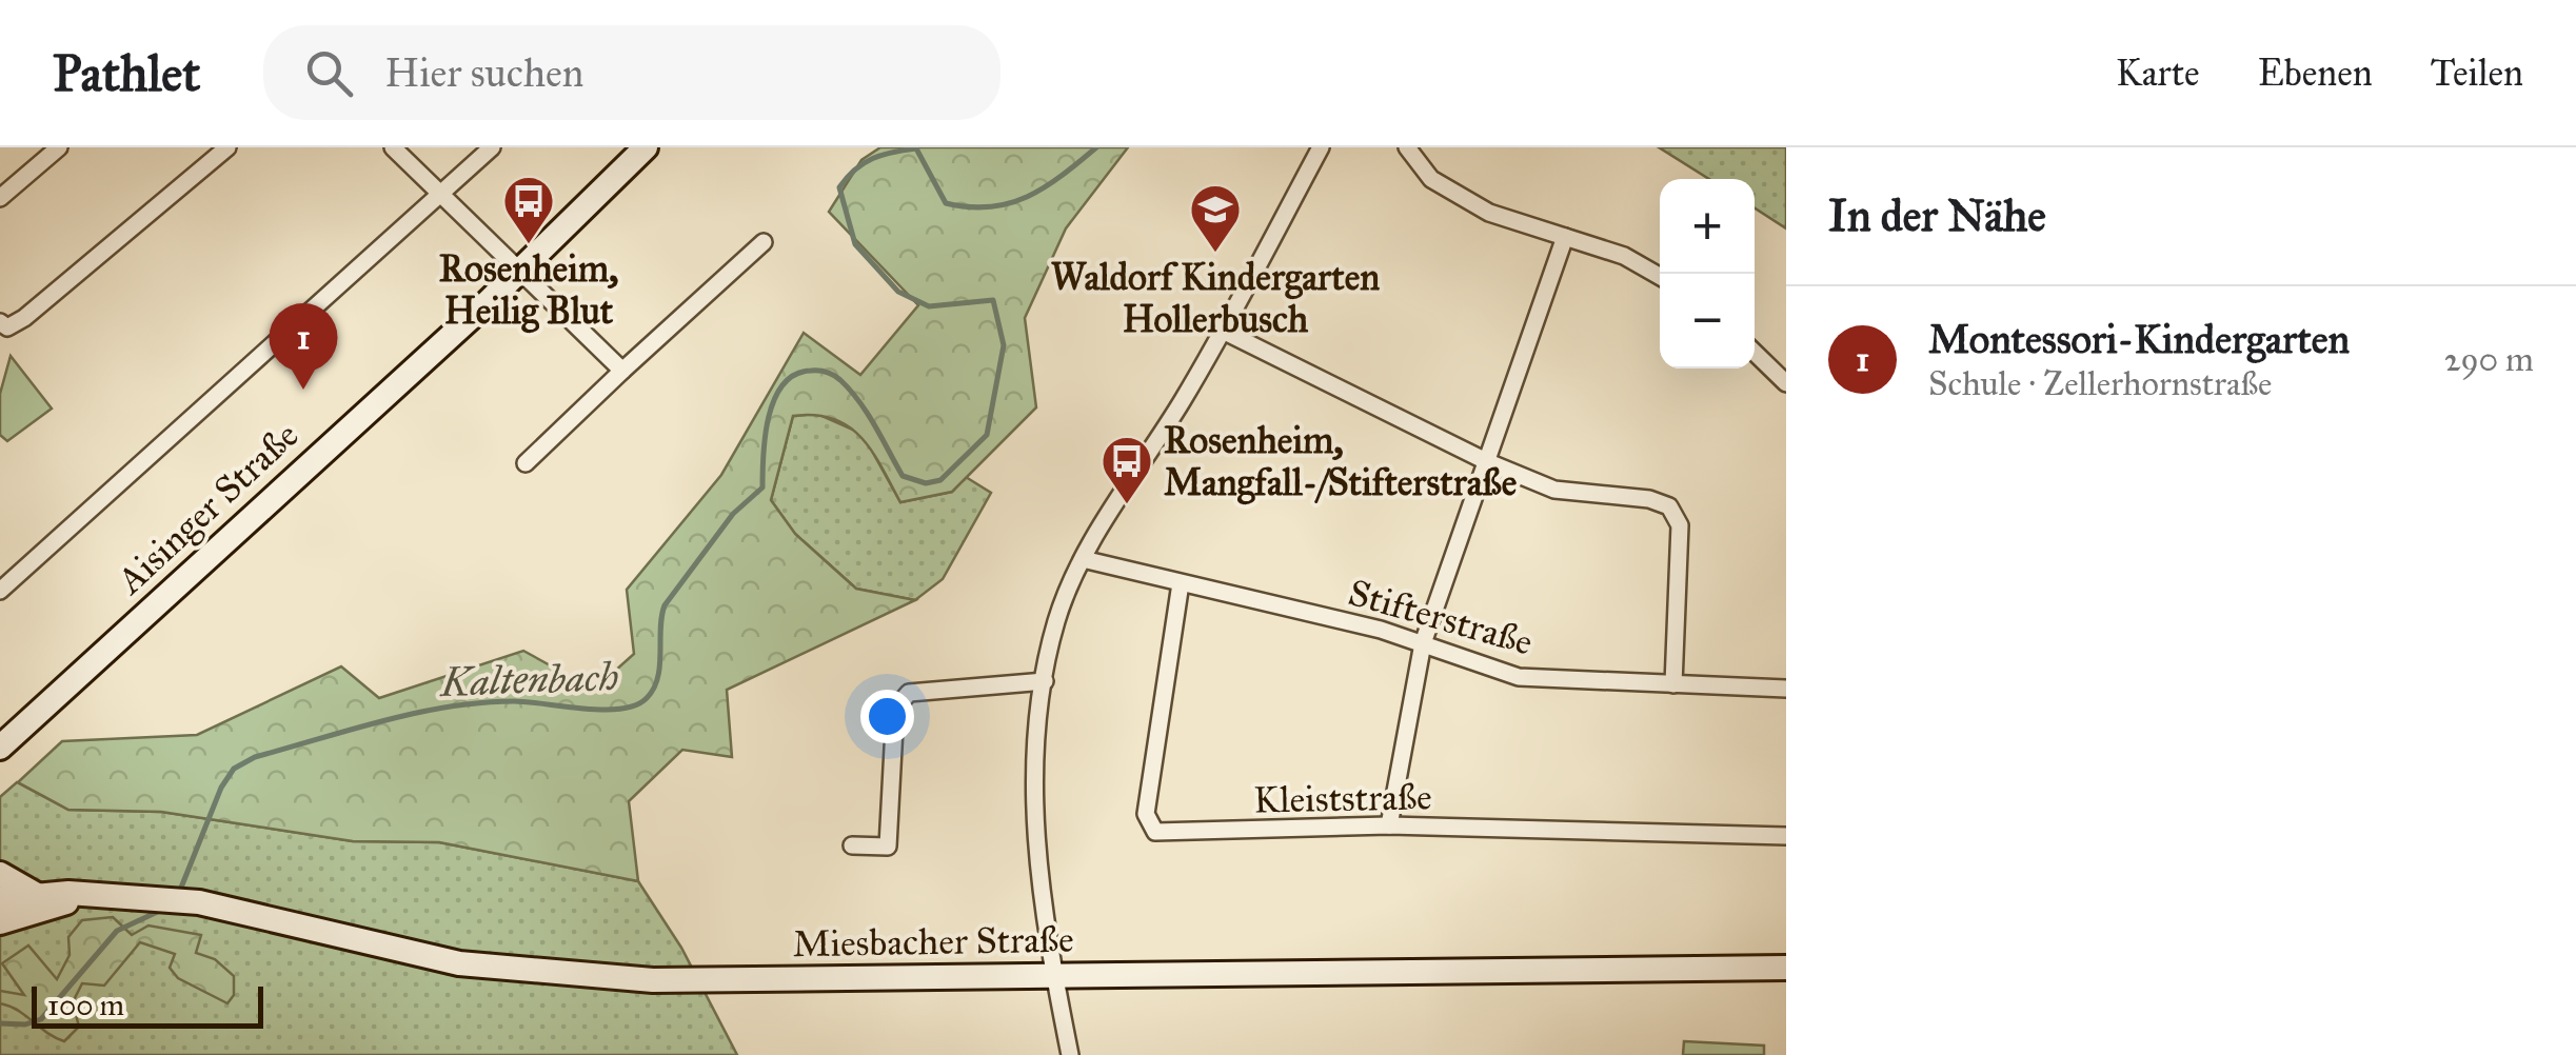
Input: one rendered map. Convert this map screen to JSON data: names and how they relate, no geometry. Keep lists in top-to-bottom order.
{
  "streets": {
    "main road": ["Aisinger Straße", "Miesbacher Straße"],
    "street": ["Stifterstraße", "Kleiststraße"]
  },
  "crossings": [
    ["Stifterstraße", "Kleiststraße"]
  ],
  "water": ["Kaltenbach"],
  "places": {
    "bus stop": ["Rosenheim, Heilig Blut", "Rosenheim, Mangfall-/Stifterstraße"],
    "school or university": ["Waldorf Kindergarten Hollerbusch"]
  },
  "scale_bar": "100 m",
  "page": {
    "header": "Pathlet",
    "search": "Hier suchen",
    "nav": ["Karte", "Ebenen", "Teilen"],
    "heading": "In der Nähe",
    "map_buttons": ["+", "−"],
    "list": [
      {
        "mark": "1",
        "name": "Montessori-Kindergarten",
        "note": "Schule · Zellerhornstraße",
        "value": "290 m"
      }
    ],
    "pins": "1",
    "scale": "100 m"
  }
}
